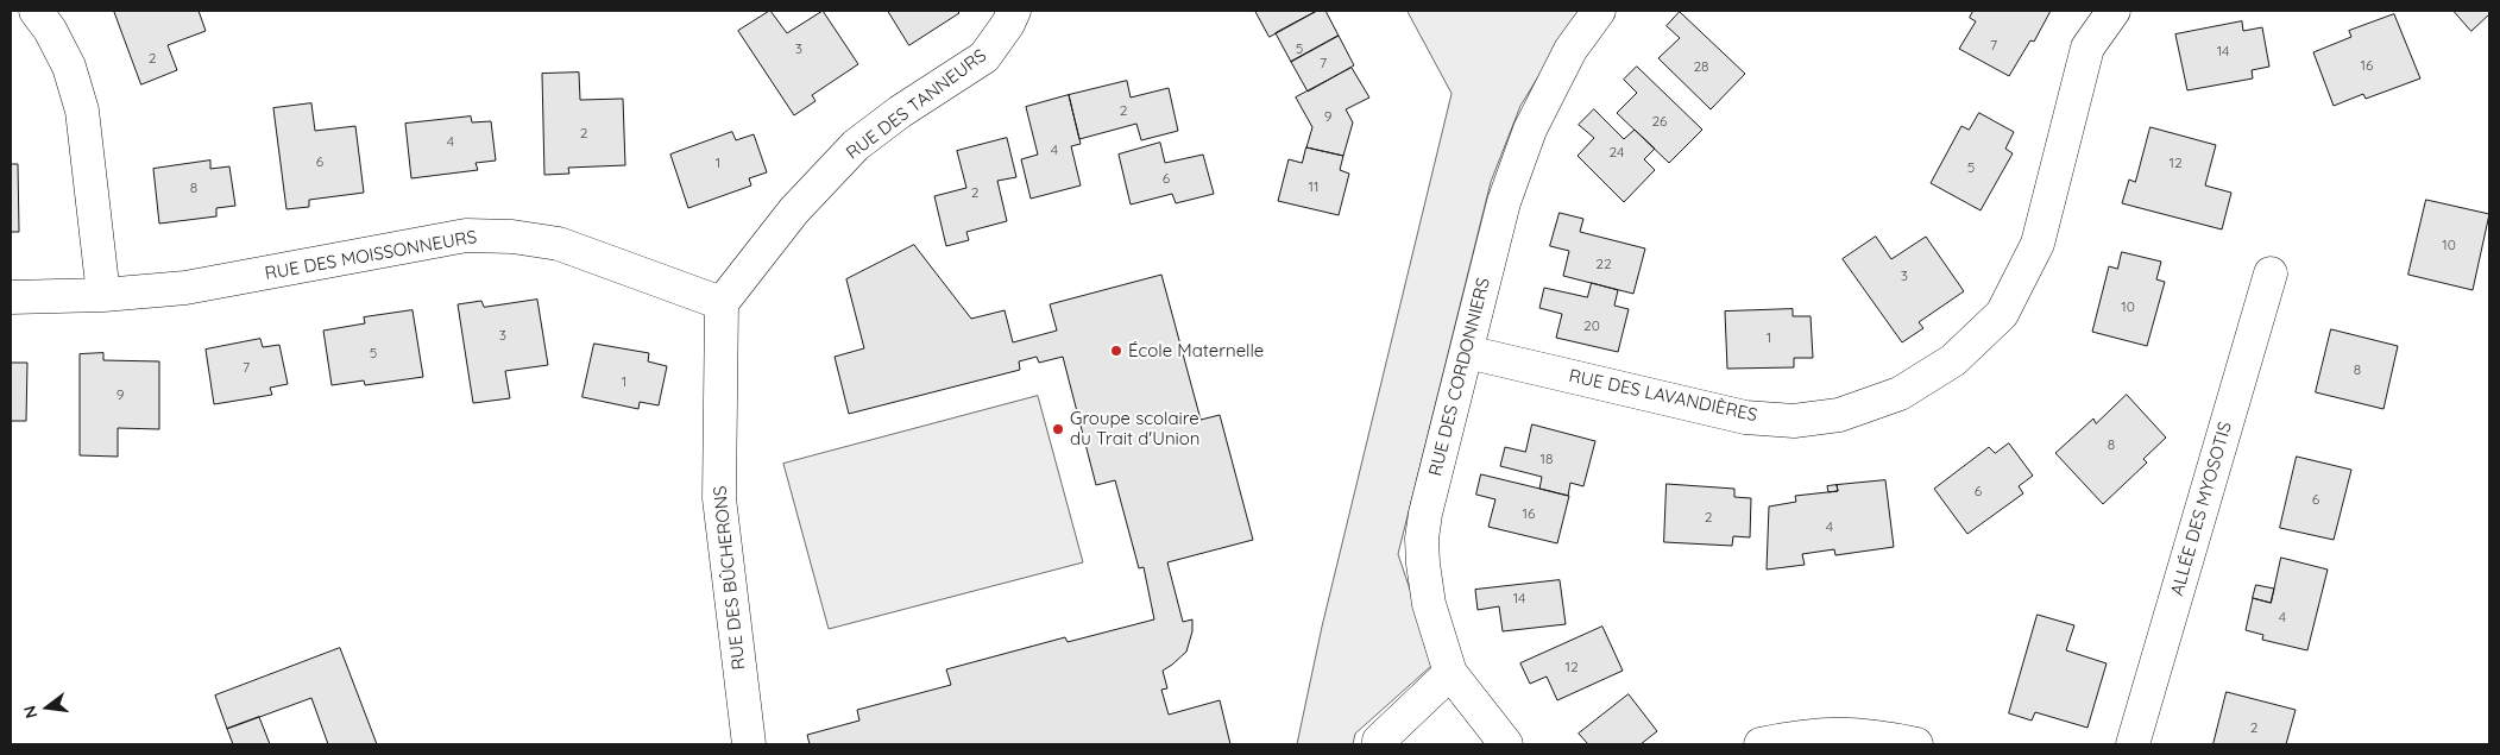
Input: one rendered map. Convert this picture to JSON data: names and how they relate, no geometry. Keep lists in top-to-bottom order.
{
  "streets": {
    "street": [
      "RUE DES TANNEURS",
      "RUE DES MOISSONNEURS",
      "RUE DES CORDONNIERS",
      "RUE DES LAVANDIÈRES",
      "ALLÉE DES MYOSOTIS",
      "RUE DES BÛCHERONS"
    ]
  },
  "crossings": [
    ["RUE DES TANNEURS", "RUE DES MOISSONNEURS"],
    ["RUE DES TANNEURS", "RUE DES BÛCHERONS"],
    ["RUE DES MOISSONNEURS", "RUE DES BÛCHERONS"],
    ["RUE DES CORDONNIERS", "RUE DES LAVANDIÈRES"]
  ],
  "places": ["École Maternelle", "Groupe scolaire du Trait d'Union"],
  "house_numbers": [
    "7",
    "3",
    "5",
    "14",
    "2",
    "7",
    "16",
    "28",
    "2",
    "9",
    "26",
    "2",
    "4",
    "4",
    "24",
    "6",
    "1",
    "12",
    "5",
    "6",
    "11",
    "8",
    "2",
    "10",
    "22",
    "3",
    "10",
    "20",
    "3",
    "1",
    "5",
    "7",
    "8",
    "1",
    "9",
    "8",
    "18",
    "6",
    "6",
    "16",
    "2",
    "4",
    "14",
    "4",
    "12",
    "2"
  ],
  "north": "left"
}
